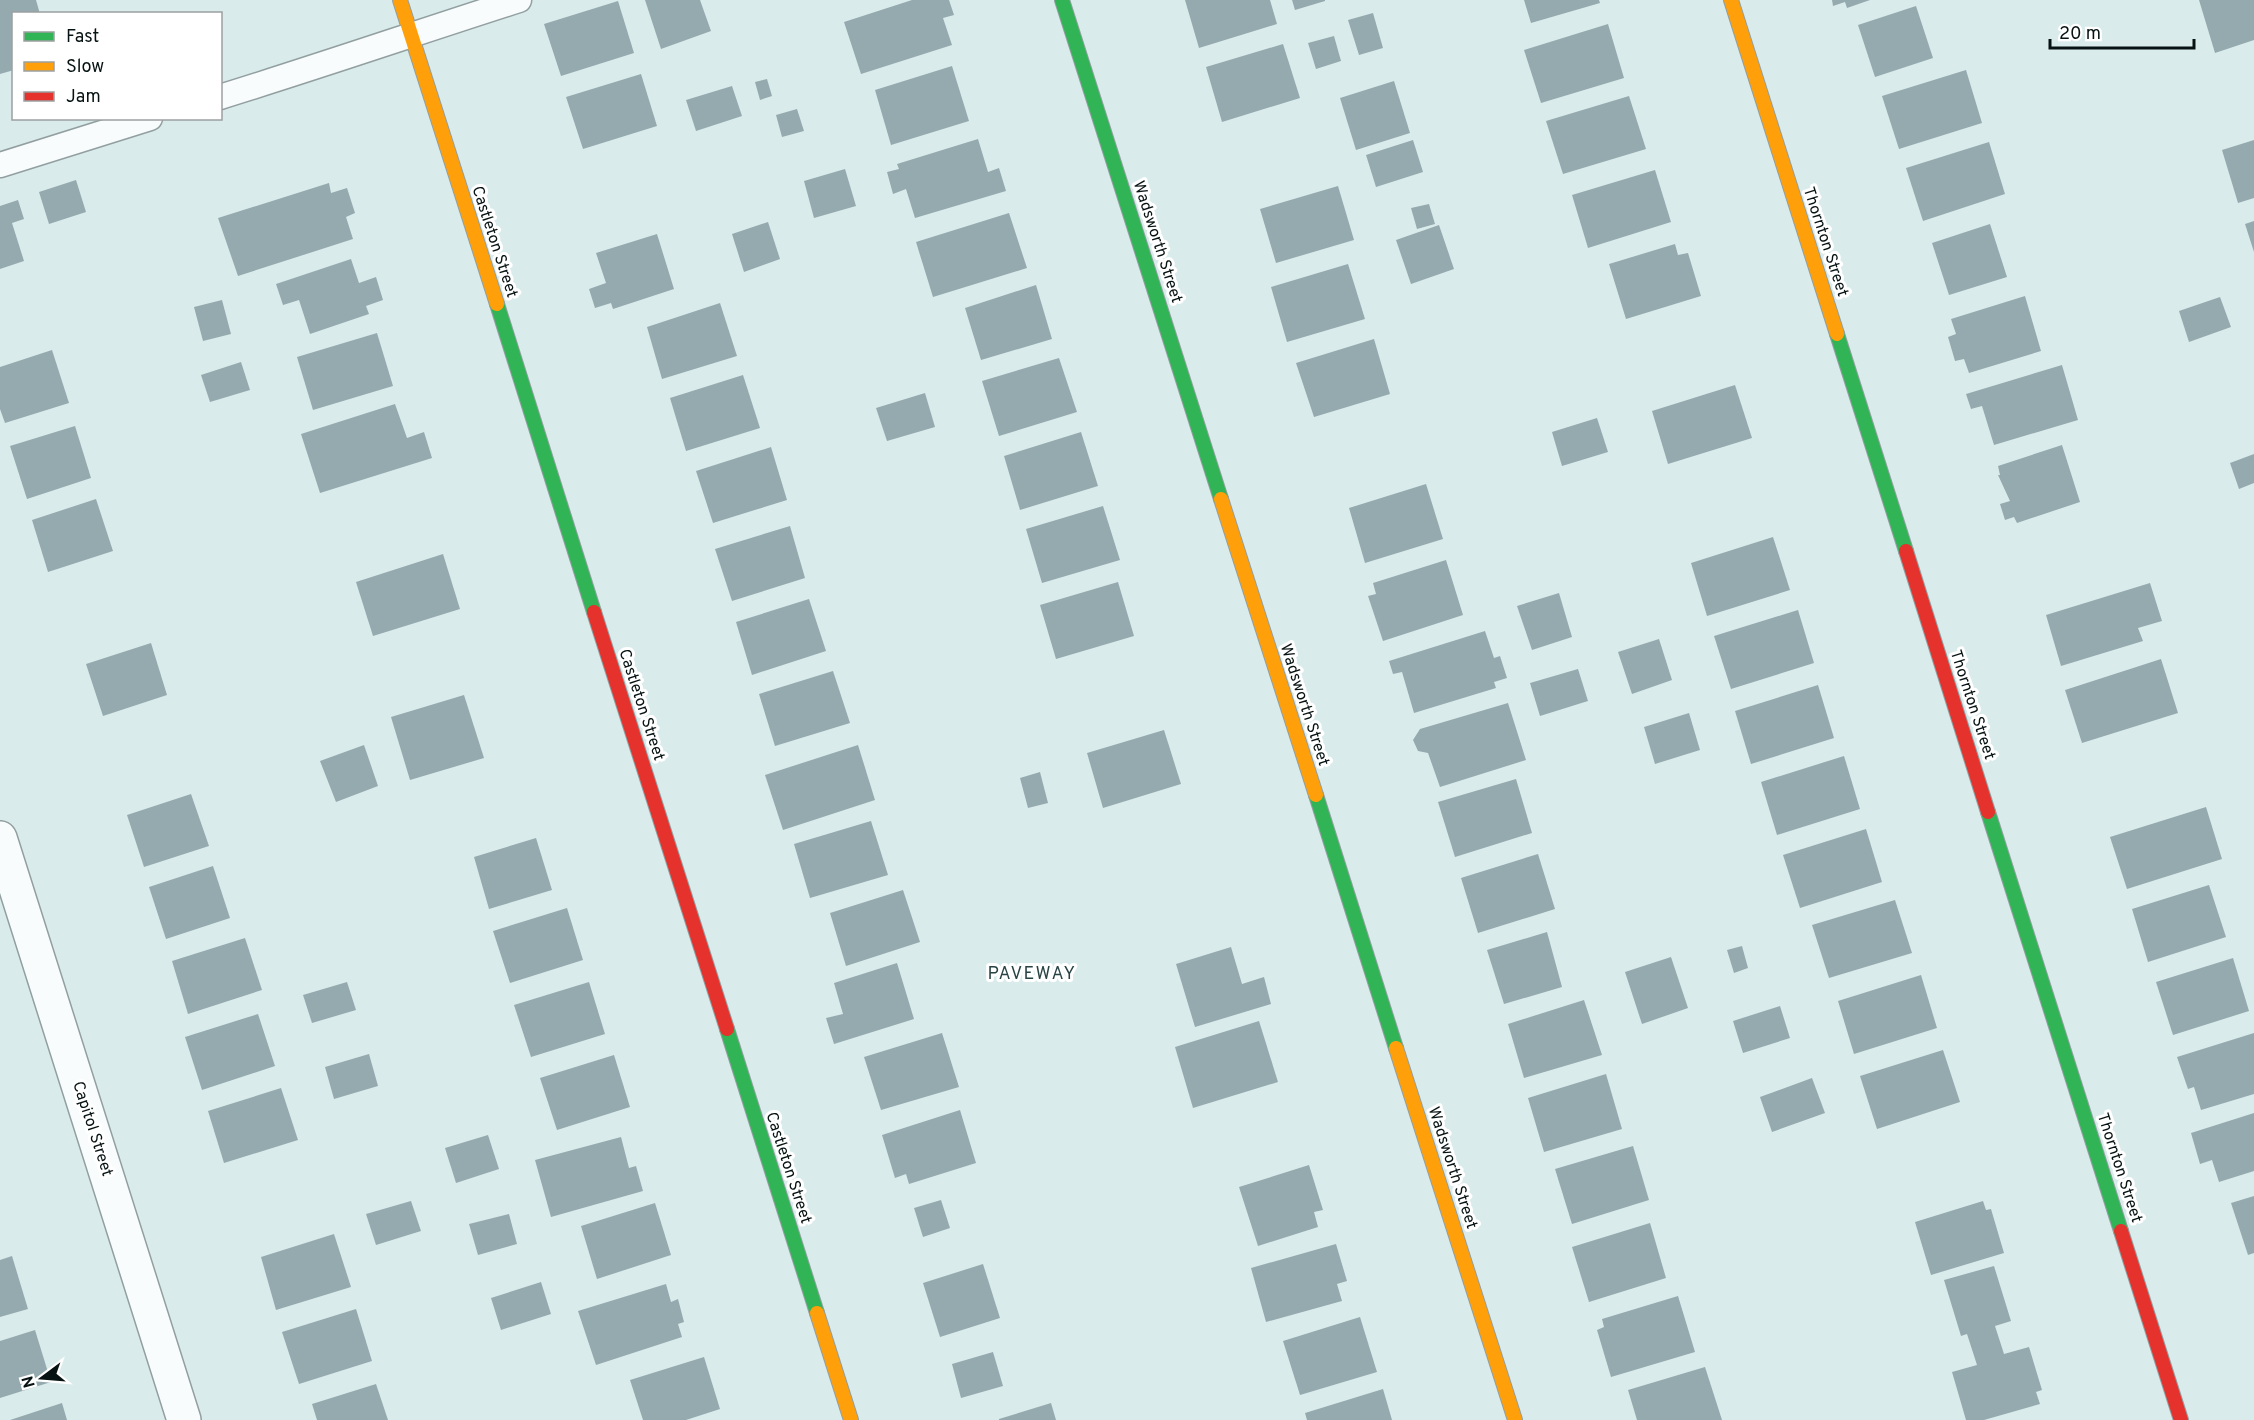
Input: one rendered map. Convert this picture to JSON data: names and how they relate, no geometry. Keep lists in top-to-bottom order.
{
  "streets": {
    "street": [
      "Castleton Street",
      "Wadsworth Street",
      "Thornton Street",
      "Capitol Street"
    ]
  },
  "districts": ["PAVEWAY"],
  "legend": ["Fast", "Slow", "Jam"],
  "scale_bar": "20 m",
  "north": "left"
}
